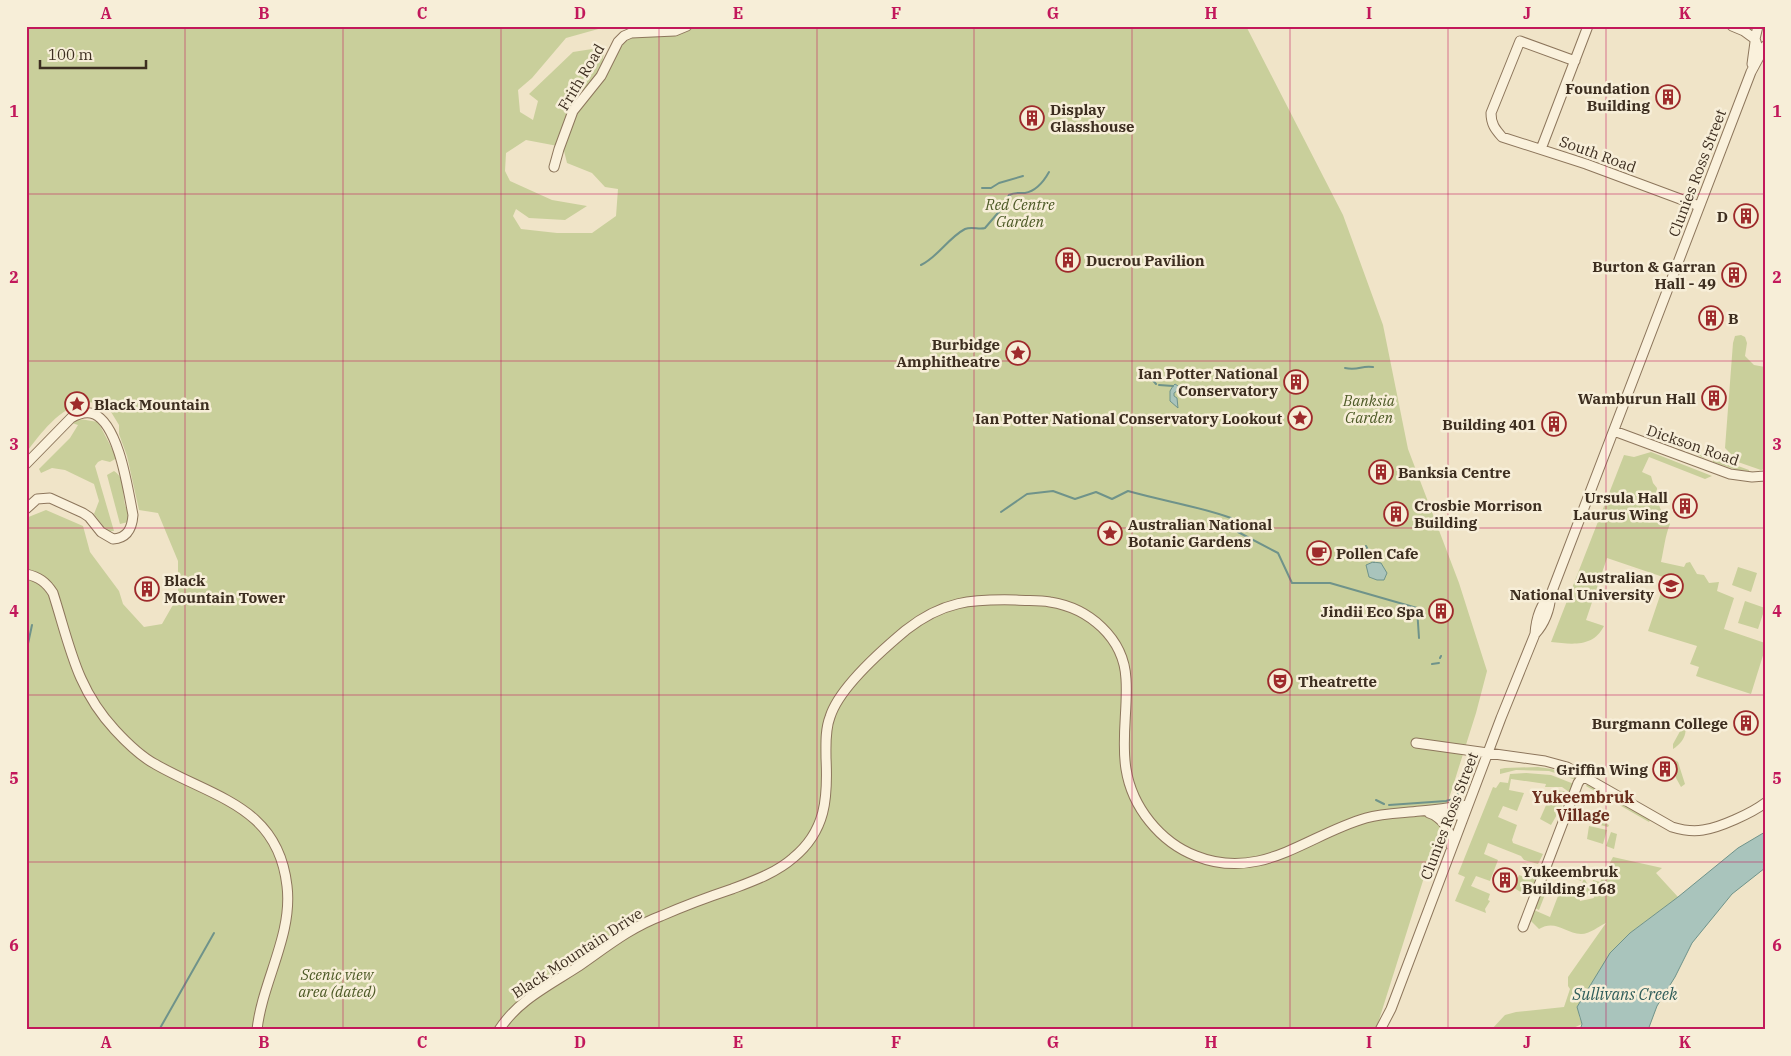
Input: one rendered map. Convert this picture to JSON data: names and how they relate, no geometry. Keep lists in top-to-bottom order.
{
  "streets": {
    "street": [
      "Frith Road",
      "South Road",
      "Clunies Ross Street",
      "Dickson Road",
      "Black Mountain Drive"
    ]
  },
  "crossings": [
    ["South Road", "Clunies Ross Street"],
    ["Clunies Ross Street", "Dickson Road"],
    ["Clunies Ross Street", "Black Mountain Drive"]
  ],
  "districts": ["Yukeembruk Village"],
  "water": ["Sullivans Creek"],
  "parks": ["Red Centre Garden", "Banksia Garden", "Scenic view area (dated)"],
  "places": {
    "building": [
      "Foundation Building",
      "Display Glasshouse",
      "D",
      "Ducrou Pavilion",
      "Burton & Garran Hall - 49",
      "B",
      "Ian Potter National Conservatory",
      "Wamburun Hall",
      "Building 401",
      "Banksia Centre",
      "Ursula Hall Laurus Wing",
      "Crosbie Morrison Building",
      "Black Mountain Tower",
      "Jindii Eco Spa",
      "Burgmann College",
      "Griffin Wing",
      "Yukeembruk Building 168"
    ],
    "place": [
      "Burbidge Amphitheatre",
      "Black Mountain",
      "Ian Potter National Conservatory Lookout",
      "Australian National Botanic Gardens"
    ],
    "cafe": ["Pollen Cafe"],
    "school or university": ["Australian National University"],
    "theatre": ["Theatrette"]
  },
  "scale_bar": "100 m",
  "grid": {
    "columns": [
      "A",
      "B",
      "C",
      "D",
      "E",
      "F",
      "G",
      "H",
      "I",
      "J",
      "K"
    ],
    "rows": [
      "1",
      "2",
      "3",
      "4",
      "5",
      "6"
    ]
  }
}
